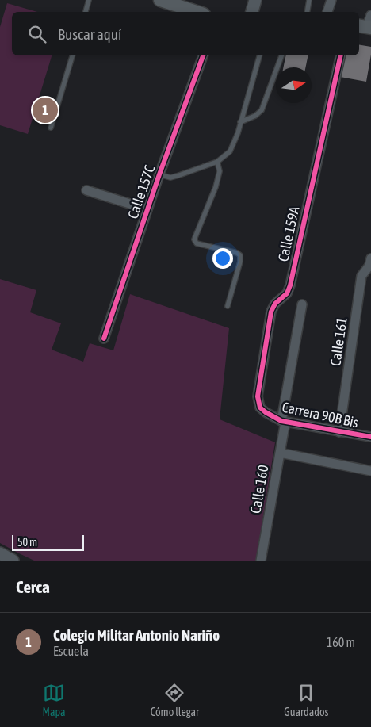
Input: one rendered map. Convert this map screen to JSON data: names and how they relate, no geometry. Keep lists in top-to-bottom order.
{
  "streets": {
    "street": [
      "Calle 157C",
      "Calle 159A",
      "Calle 161",
      "Carrera 90B Bis",
      "Calle 160"
    ]
  },
  "crossings": [
    ["Calle 159A", "Carrera 90B Bis"],
    ["Calle 161", "Carrera 90B Bis"],
    ["Carrera 90B Bis", "Calle 160"]
  ],
  "scale_bar": "50 m",
  "north": "right",
  "page": {
    "search": "Buscar aquí",
    "pins": "1",
    "scale": "50 m",
    "heading": "Cerca",
    "list": [
      {
        "mark": "1",
        "name": "Colegio Militar Antonio Nariño",
        "note": "Escuela",
        "value": "160 m"
      }
    ],
    "nav": ["Mapa", "Cómo llegar", "Guardados"]
  }
}
